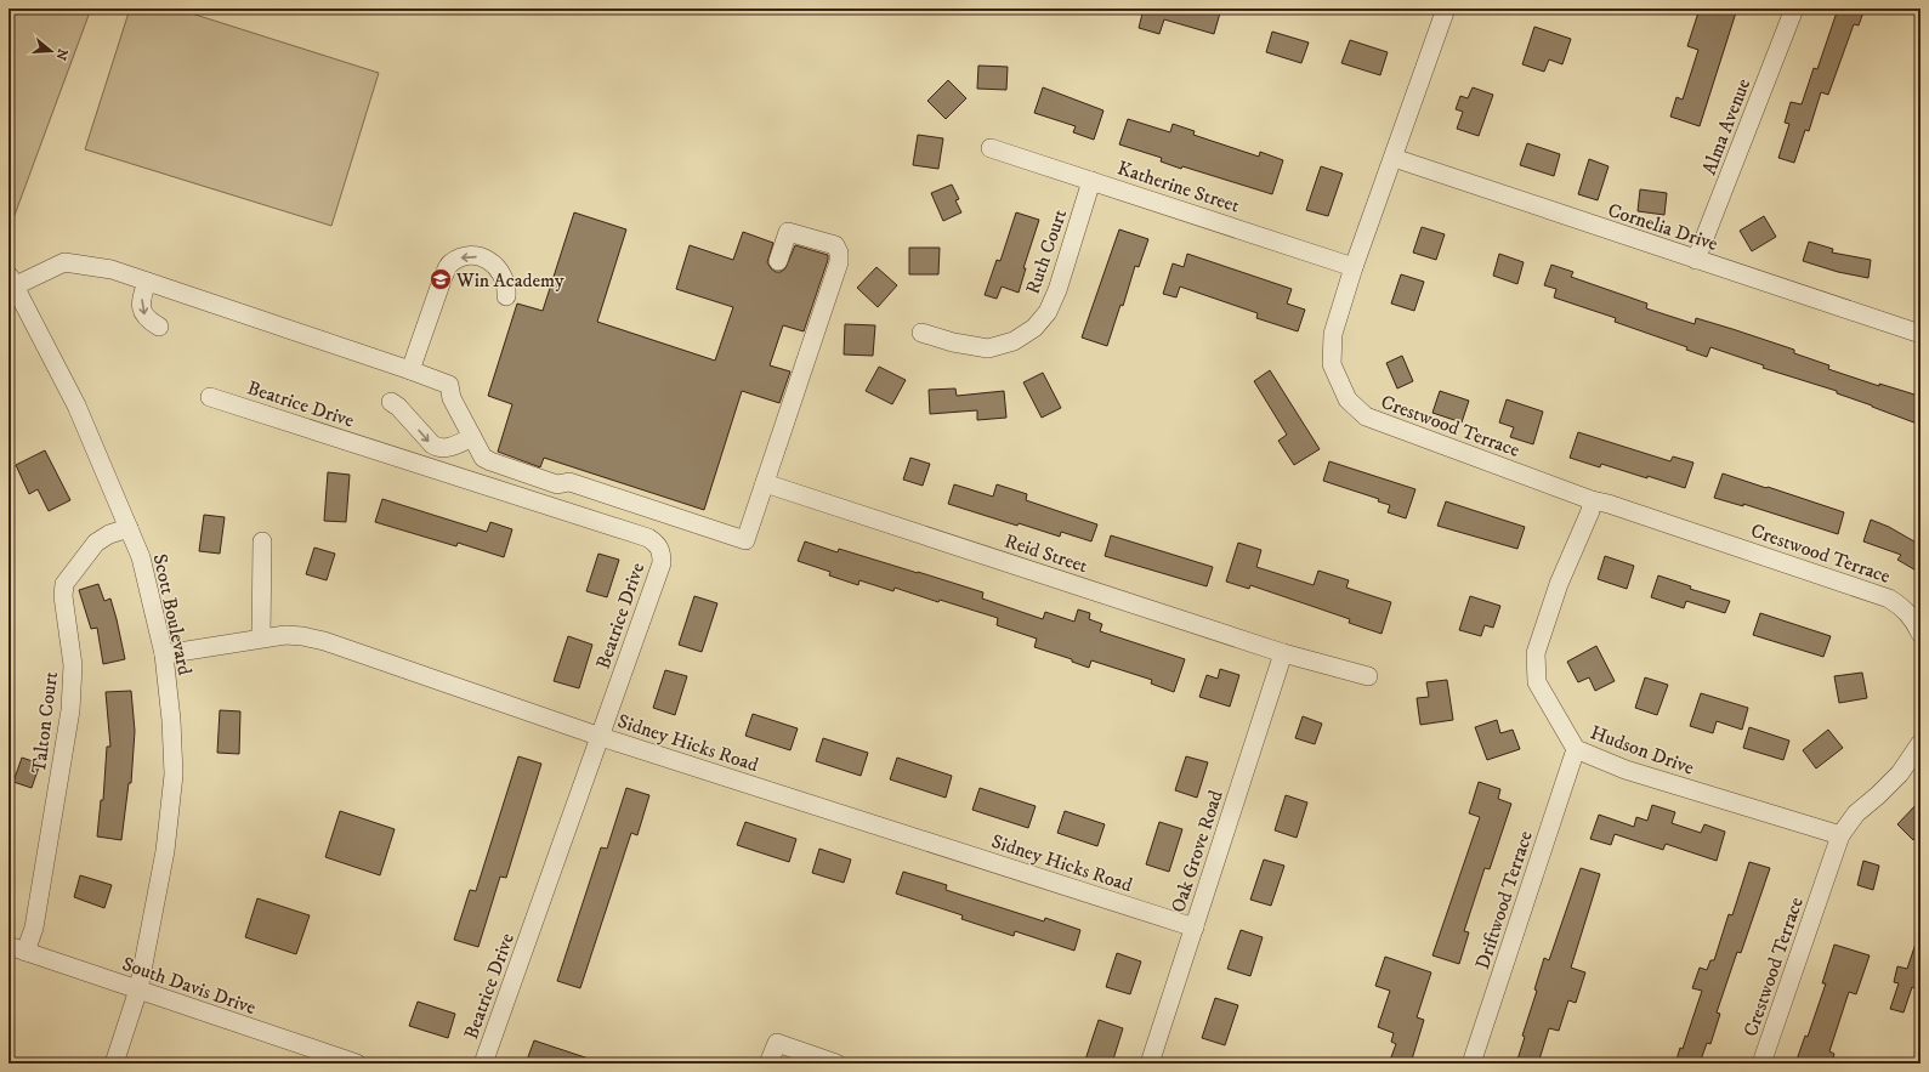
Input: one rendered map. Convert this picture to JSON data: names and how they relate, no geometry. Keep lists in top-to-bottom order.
{
  "streets": {
    "street": [
      "Alma Avenue",
      "Katherine Street",
      "Cornelia Drive",
      "Ruth Court",
      "Beatrice Drive",
      "Crestwood Terrace",
      "Reid Street",
      "Scott Boulevard",
      "Talton Court",
      "Sidney Hicks Road",
      "Hudson Drive",
      "Oak Grove Road",
      "Driftwood Terrace",
      "South Davis Drive"
    ]
  },
  "crossings": [
    ["Alma Avenue", "Cornelia Drive"],
    ["Katherine Street", "Ruth Court"],
    ["Katherine Street", "Crestwood Terrace"],
    ["Cornelia Drive", "Crestwood Terrace"],
    ["Beatrice Drive", "Sidney Hicks Road"],
    ["Crestwood Terrace", "Hudson Drive"],
    ["Reid Street", "Oak Grove Road"],
    ["Scott Boulevard", "Talton Court"],
    ["Scott Boulevard", "Sidney Hicks Road"],
    ["Scott Boulevard", "South Davis Drive"],
    ["Talton Court", "South Davis Drive"],
    ["Sidney Hicks Road", "Oak Grove Road"],
    ["Hudson Drive", "Driftwood Terrace"]
  ],
  "places": {
    "school or university": ["Win Academy"]
  },
  "north": "right"
}
